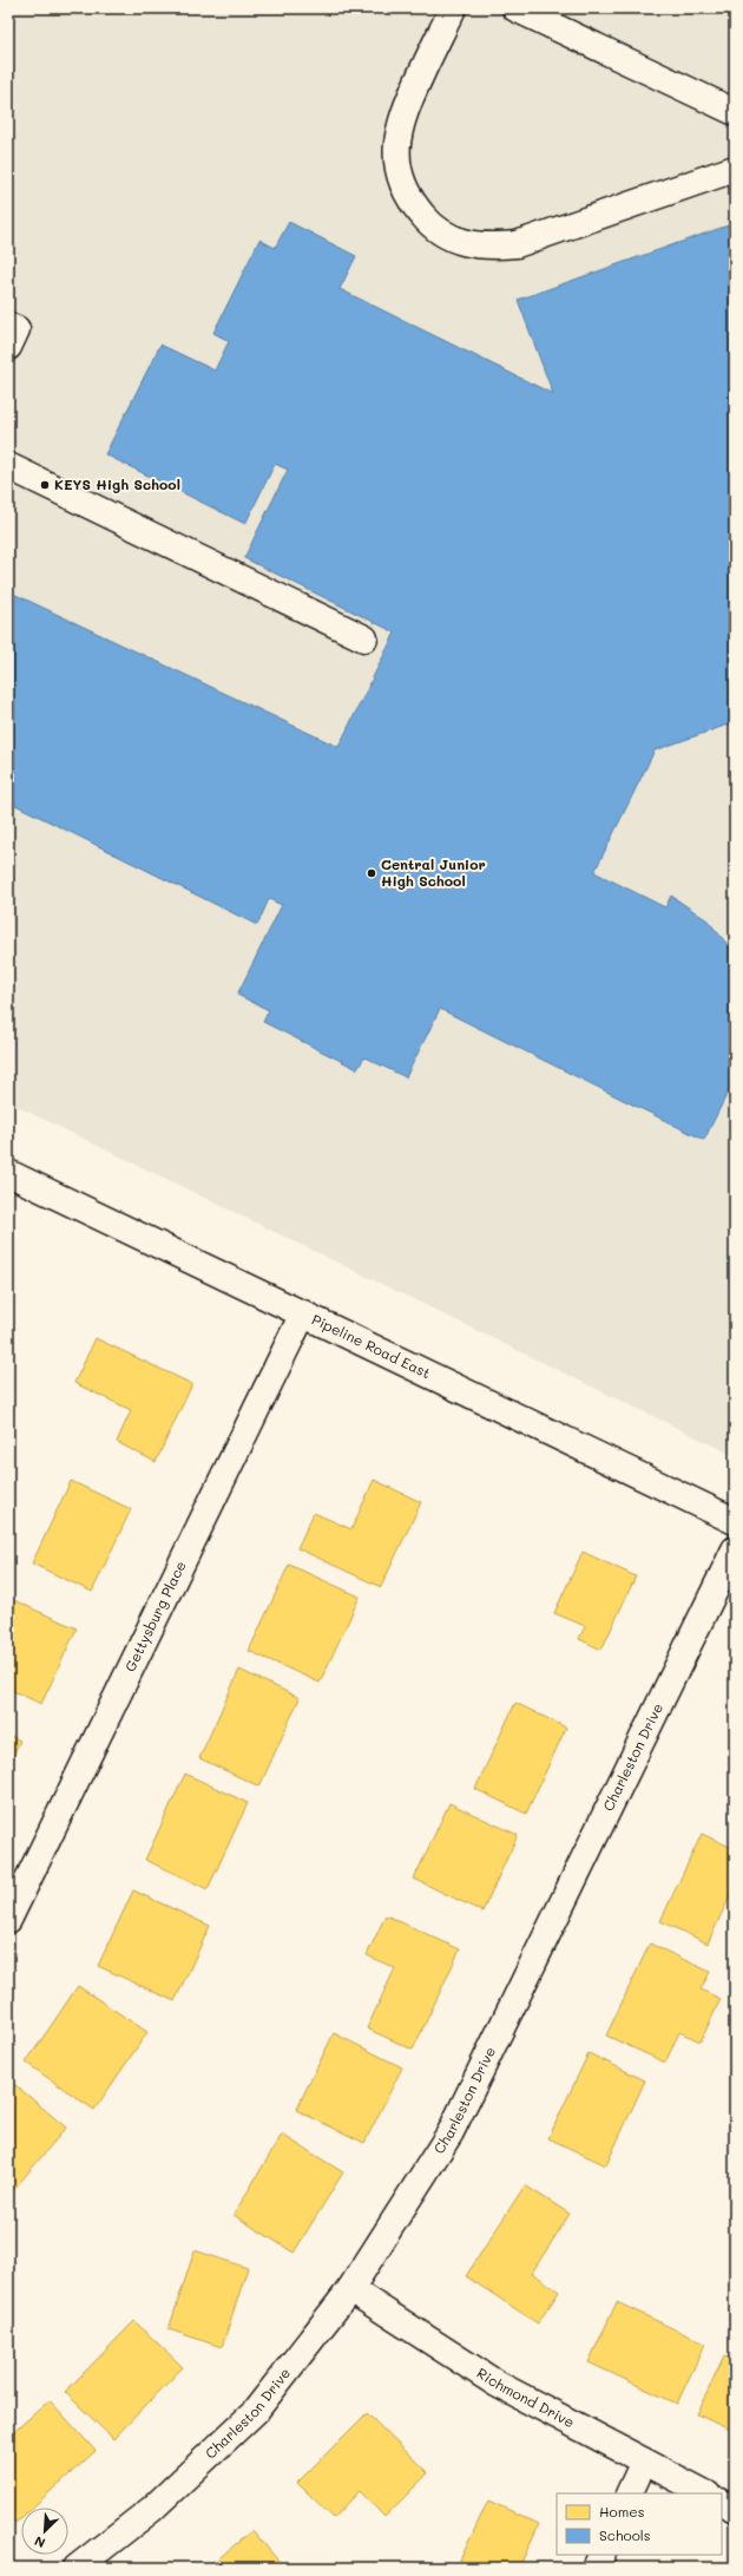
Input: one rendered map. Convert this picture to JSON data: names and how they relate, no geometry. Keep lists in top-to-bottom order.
{
  "streets": {
    "street": [
      "Pipeline Road East",
      "Gettysburg Place",
      "Charleston Drive",
      "Richmond Drive"
    ]
  },
  "crossings": [
    ["Pipeline Road East", "Gettysburg Place"],
    ["Charleston Drive", "Richmond Drive"]
  ],
  "places": ["KEYS High School", "Central Junior High School"],
  "legend": ["Homes", "Schools"],
  "north": "bottom left"
}
